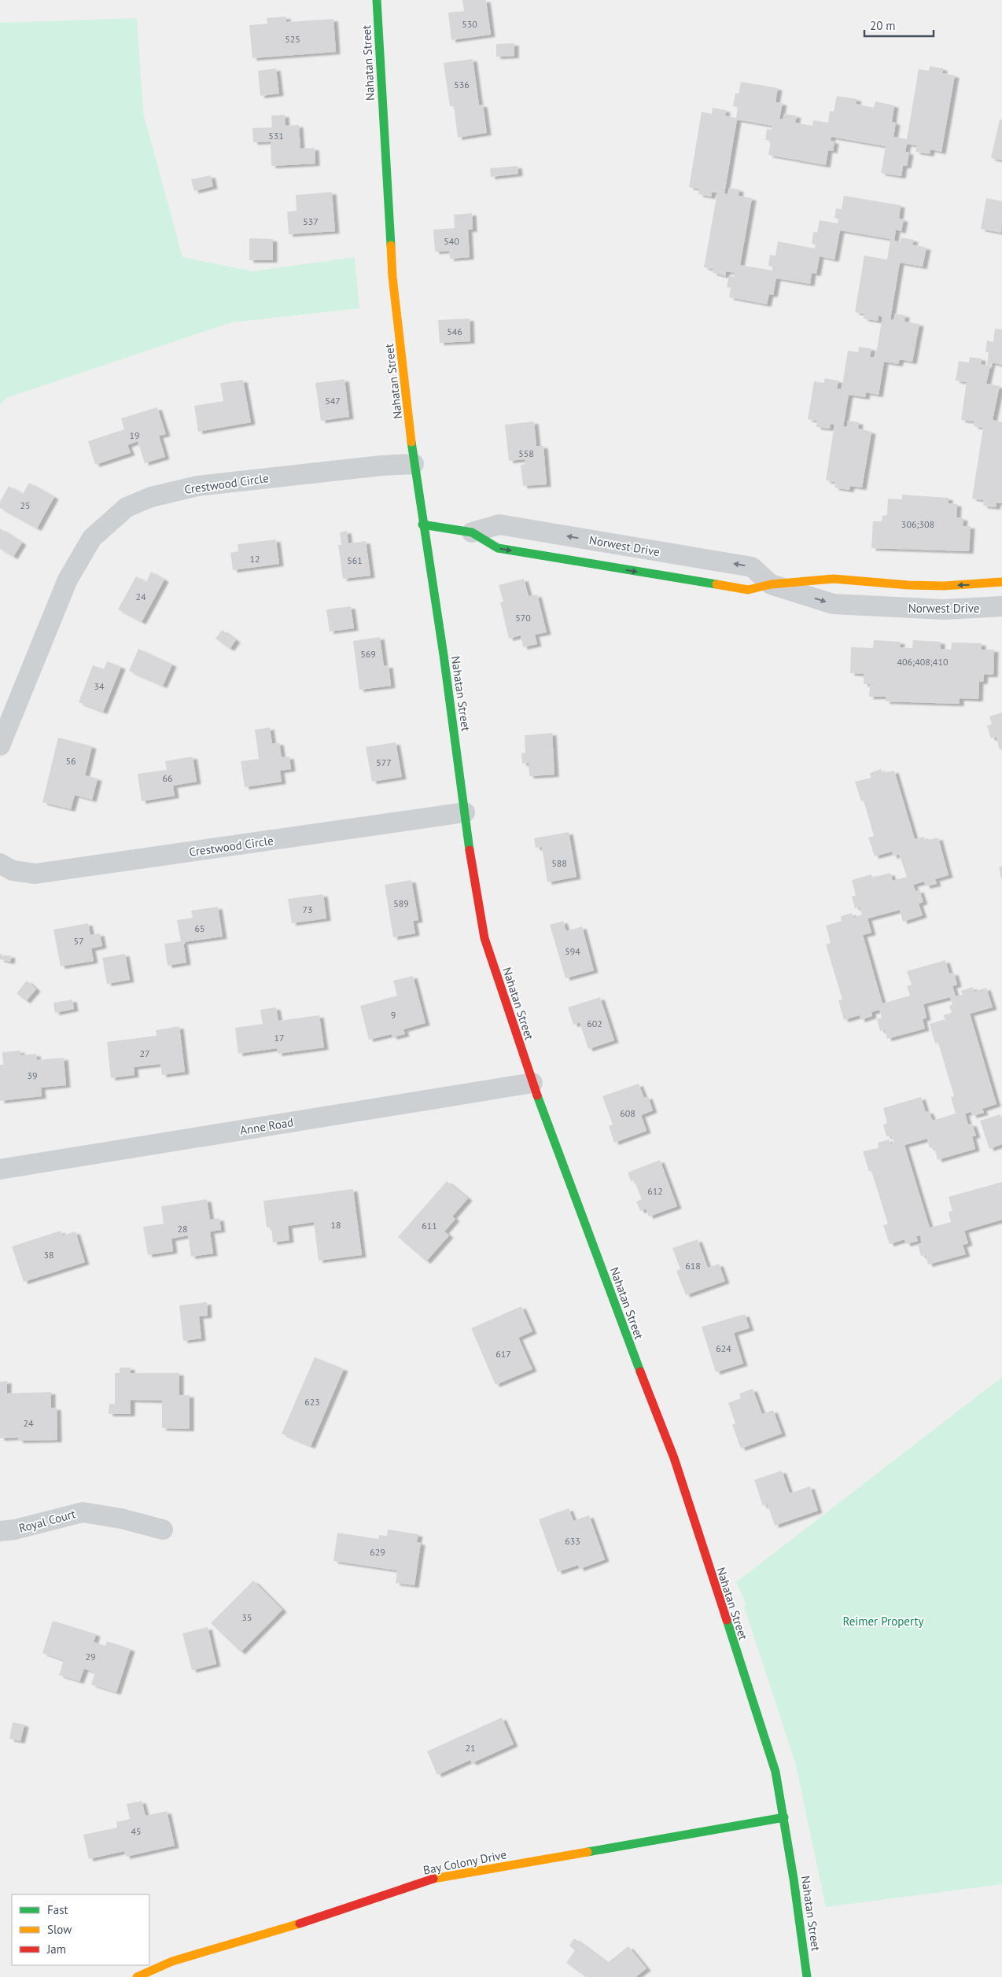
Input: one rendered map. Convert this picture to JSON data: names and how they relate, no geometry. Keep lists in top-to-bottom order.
{
  "streets": {
    "main road": ["Nahatan Street", "Norwest Drive", "Bay Colony Drive"],
    "street": ["Crestwood Circle", "Anne Road", "Royal Court"]
  },
  "crossings": [
    ["Nahatan Street", "Crestwood Circle"],
    ["Nahatan Street", "Norwest Drive"],
    ["Nahatan Street", "Anne Road"],
    ["Nahatan Street", "Bay Colony Drive"]
  ],
  "parks": ["Reimer Property"],
  "house_numbers": [
    "530",
    "525",
    "536",
    "531",
    "537",
    "540",
    "546",
    "547",
    "19",
    "558",
    "25",
    "306;308",
    "12",
    "561",
    "24",
    "570",
    "569",
    "406;408;410",
    "34",
    "56",
    "577",
    "66",
    "588",
    "589",
    "73",
    "65",
    "57",
    "594",
    "9",
    "602",
    "17",
    "27",
    "39",
    "608",
    "612",
    "18",
    "611",
    "28",
    "38",
    "618",
    "624",
    "617",
    "623",
    "24",
    "633",
    "629",
    "35",
    "29",
    "21",
    "45"
  ],
  "legend": ["Fast", "Slow", "Jam"],
  "scale_bar": "20 m"
}
